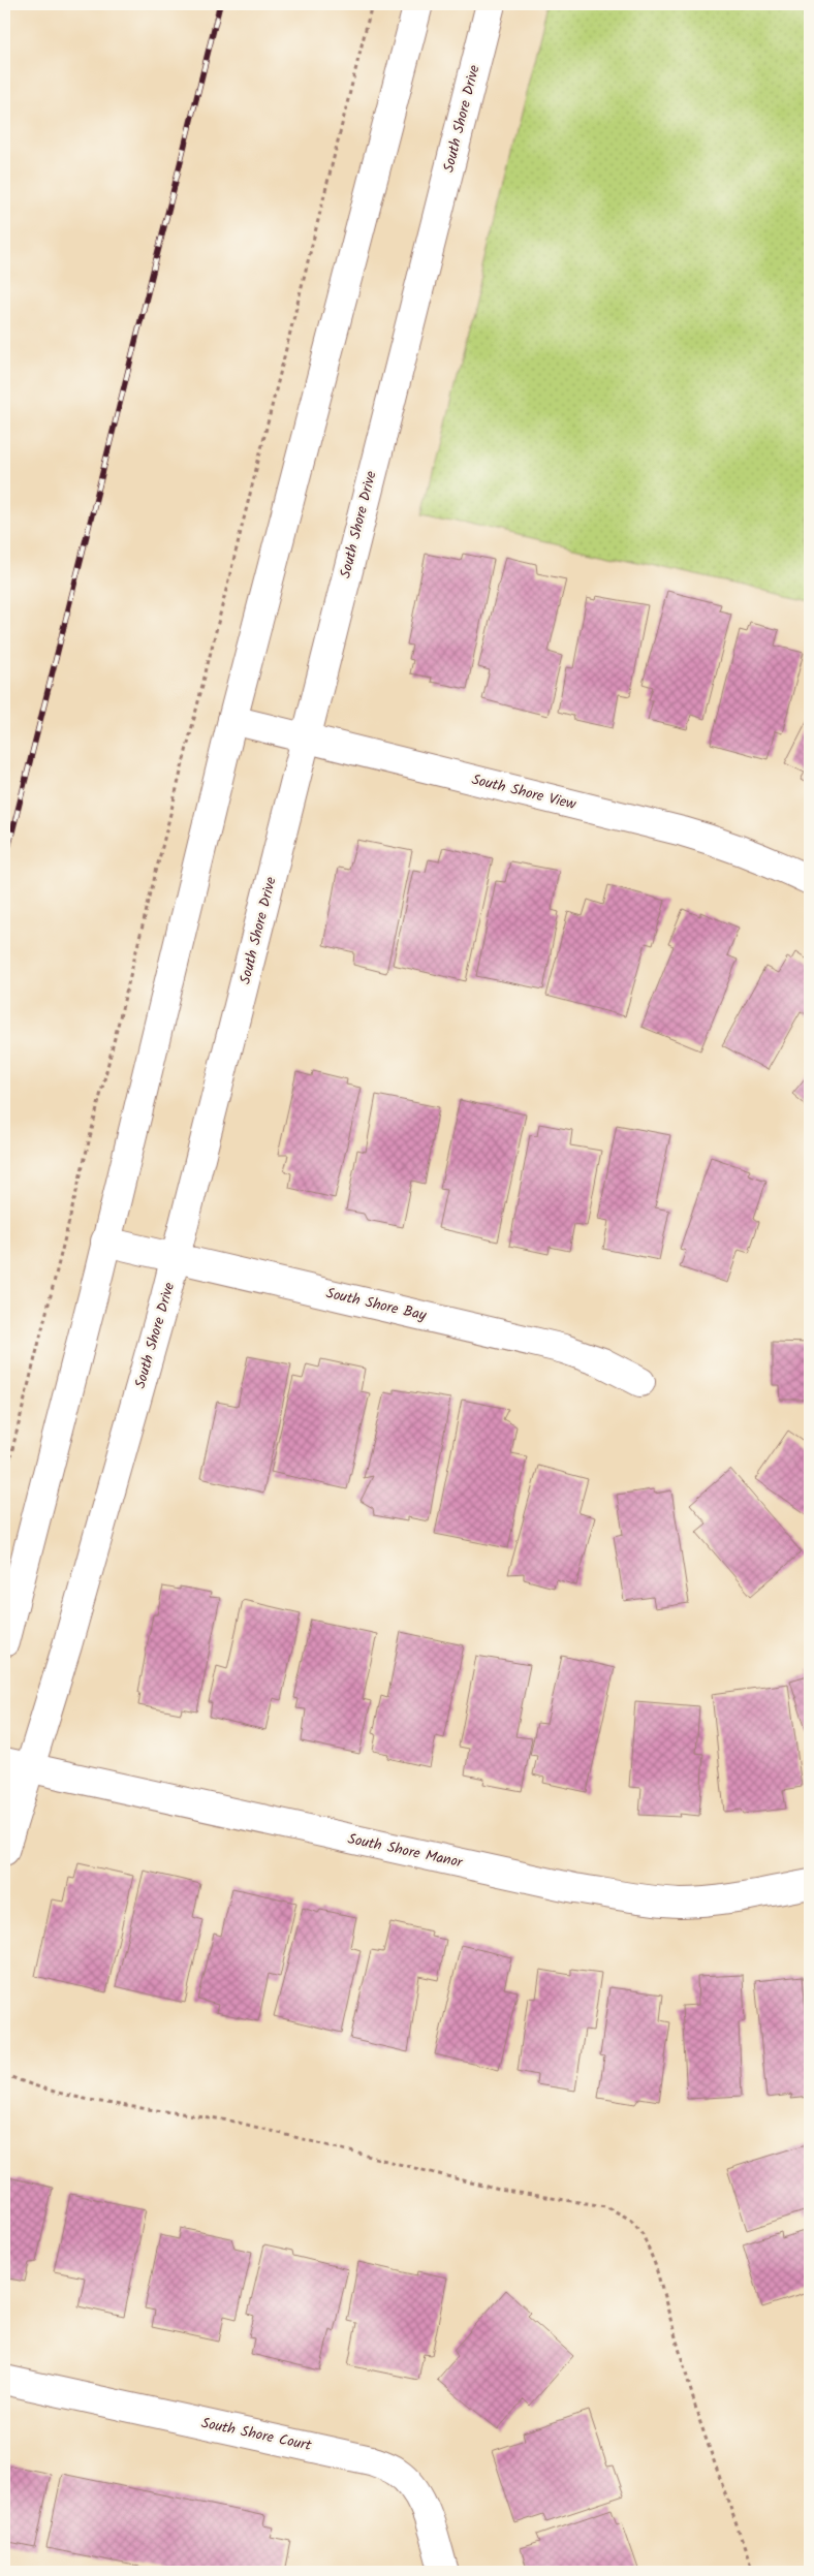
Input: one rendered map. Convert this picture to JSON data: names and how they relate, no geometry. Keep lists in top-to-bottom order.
{
  "streets": {
    "street": [
      "South Shore Drive",
      "South Shore View",
      "South Shore Bay",
      "South Shore Manor",
      "South Shore Court"
    ]
  },
  "crossings": [
    ["South Shore Drive", "South Shore View"],
    ["South Shore Drive", "South Shore Bay"],
    ["South Shore Drive", "South Shore Manor"]
  ]
}
